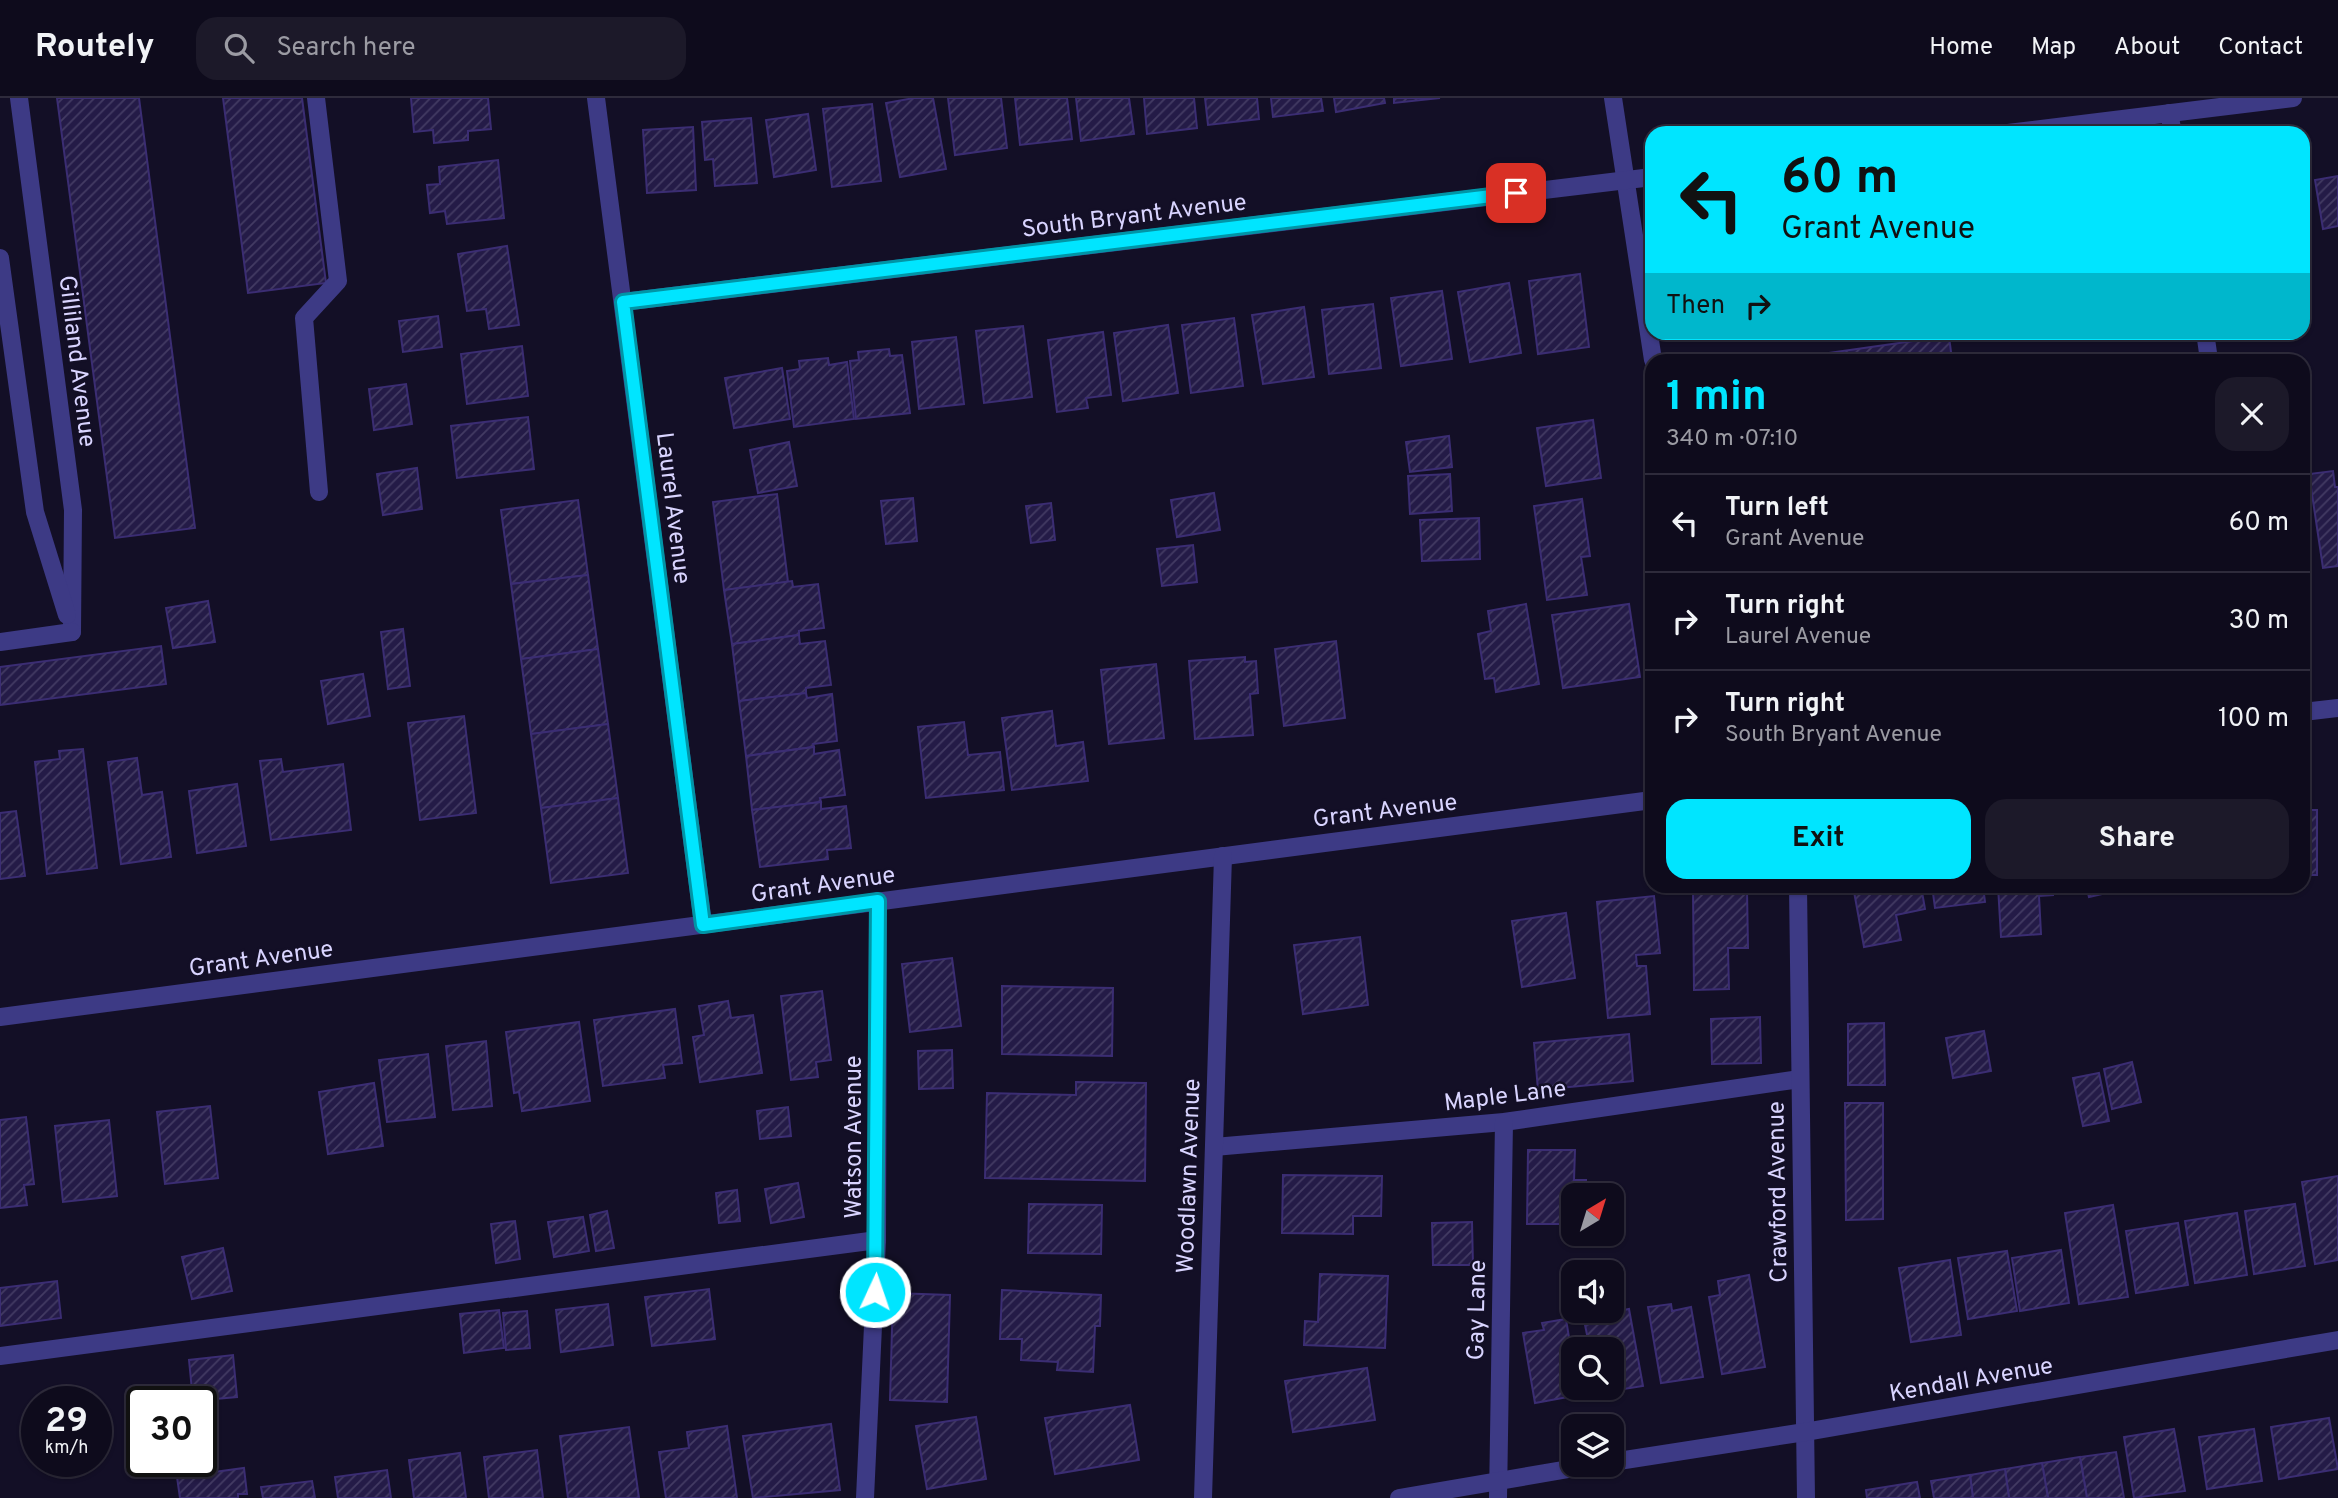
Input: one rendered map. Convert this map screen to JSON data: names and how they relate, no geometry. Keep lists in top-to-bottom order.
{
  "streets": {
    "street": [
      "South Bryant Avenue",
      "Gilliland Avenue",
      "Laurel Avenue",
      "Grant Avenue",
      "Maple Lane",
      "Watson Avenue",
      "Woodlawn Avenue",
      "Crawford Avenue",
      "Gay Lane",
      "Kendall Avenue"
    ]
  },
  "crossings": [
    ["South Bryant Avenue", "Laurel Avenue"],
    ["Laurel Avenue", "Grant Avenue"],
    ["Grant Avenue", "Watson Avenue"],
    ["Grant Avenue", "Woodlawn Avenue"],
    ["Maple Lane", "Woodlawn Avenue"],
    ["Maple Lane", "Crawford Avenue"],
    ["Maple Lane", "Gay Lane"],
    ["Crawford Avenue", "Kendall Avenue"]
  ],
  "north": "top right",
  "page": {
    "header": "Routely",
    "search": "Search here",
    "nav": [
      "Home",
      "Map",
      "About",
      "Contact"
    ],
    "turn": ["60 m", "Grant Avenue"],
    "then": "Then",
    "heading": ["1 min", "340 m · 07:10"],
    "list": [
      {
        "name": "Turn left",
        "note": "Grant Avenue",
        "value": "60 m"
      },
      {
        "name": "Turn right",
        "note": "Laurel Avenue",
        "value": "30 m"
      },
      {
        "name": "Turn right",
        "note": "South Bryant Avenue",
        "value": "100 m"
      }
    ],
    "buttons": ["Exit", "Share"],
    "speed": "29 km/h",
    "limit": "30"
  }
}
